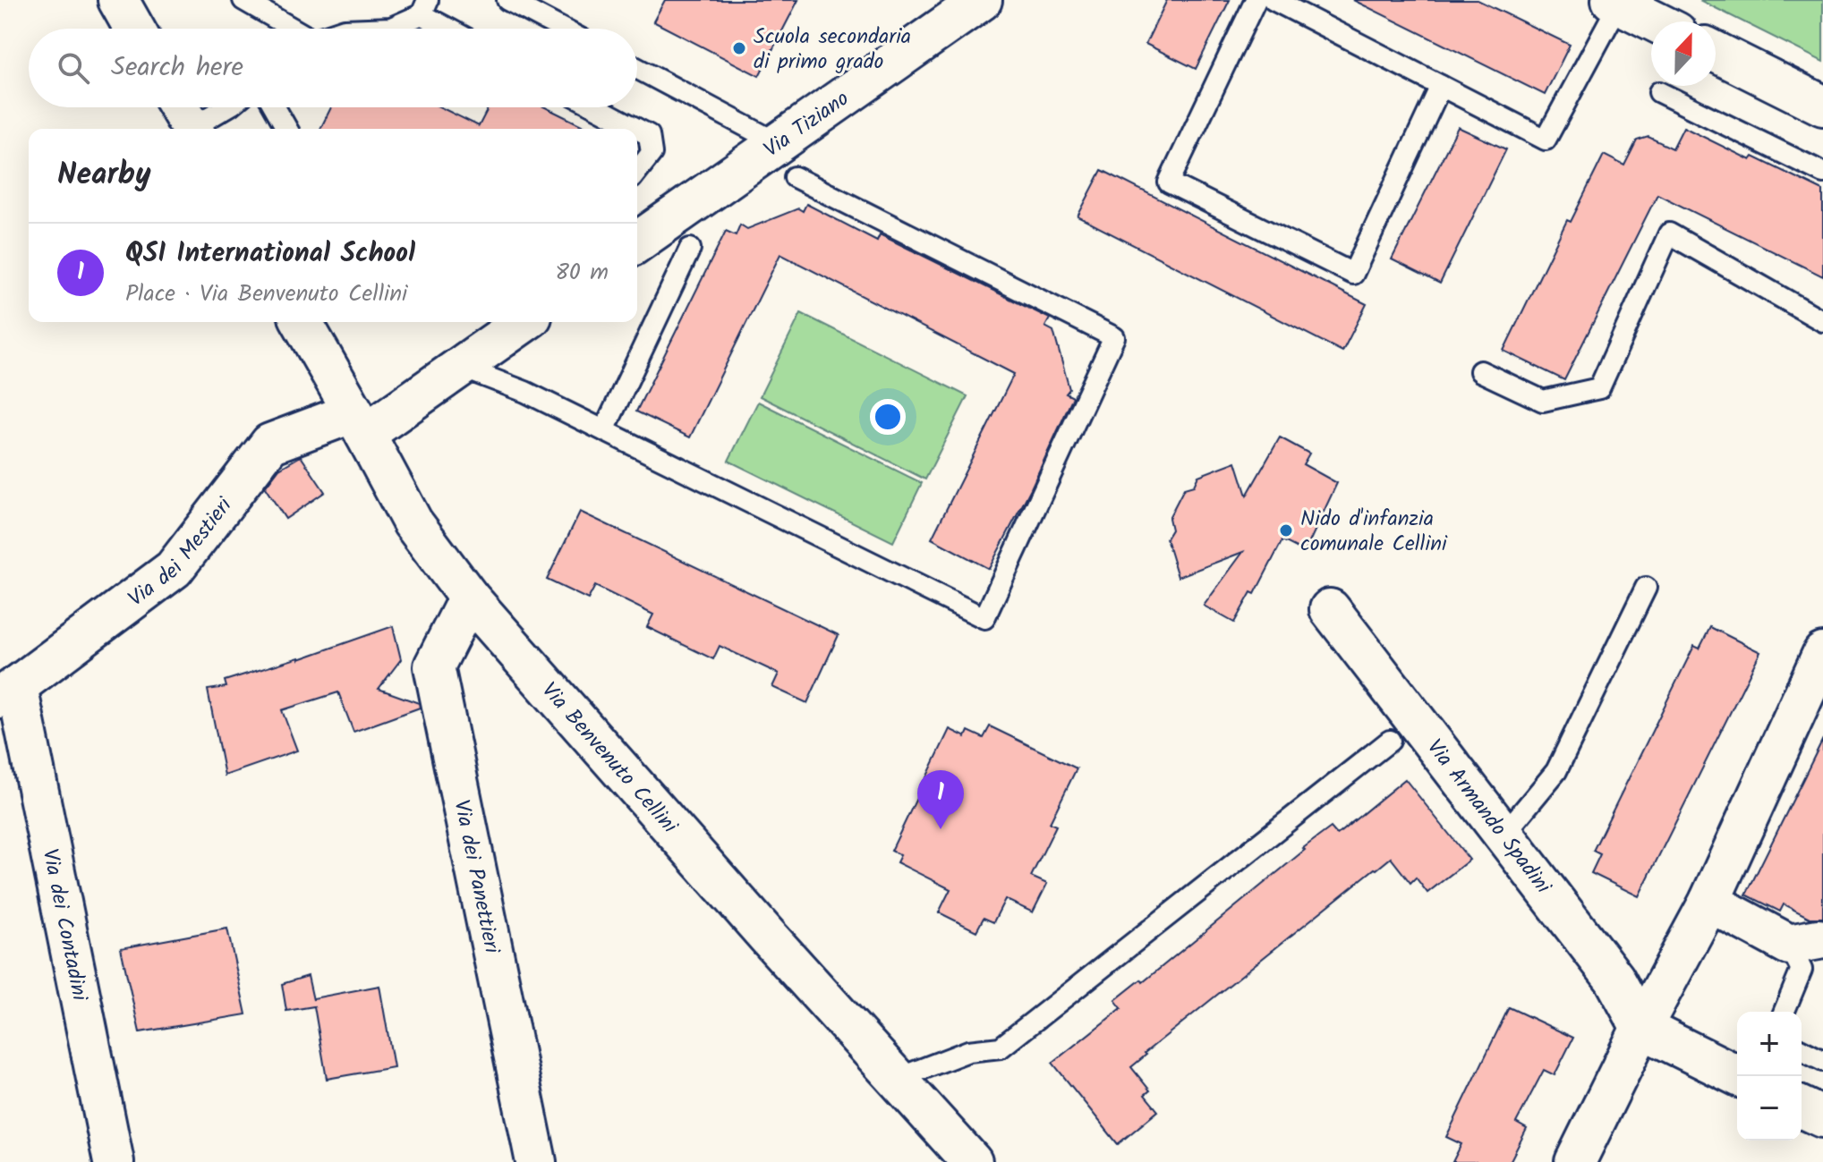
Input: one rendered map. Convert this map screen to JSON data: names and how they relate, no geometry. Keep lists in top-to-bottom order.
{
  "streets": {
    "street": [
      "Via Tiziano",
      "Via dei Mestieri",
      "Via Benvenuto Cellini",
      "Via Armando Spadini",
      "Via dei Panettieri",
      "Via dei Contadini"
    ]
  },
  "crossings": [
    ["Via dei Mestieri", "Via Benvenuto Cellini"],
    ["Via dei Mestieri", "Via dei Contadini"],
    ["Via Benvenuto Cellini", "Via dei Panettieri"]
  ],
  "places": ["Scuola secondaria di primo grado", "Nido d'infanzia comunale Cellini"],
  "north": "top",
  "page": {
    "search": "Search here",
    "heading": "Nearby",
    "list": [
      {
        "mark": "1",
        "name": "QSI International School",
        "note": "Place · Via Benvenuto Cellini",
        "value": "80 m"
      }
    ],
    "pins": "1",
    "map_buttons": ["+", "−"]
  }
}
